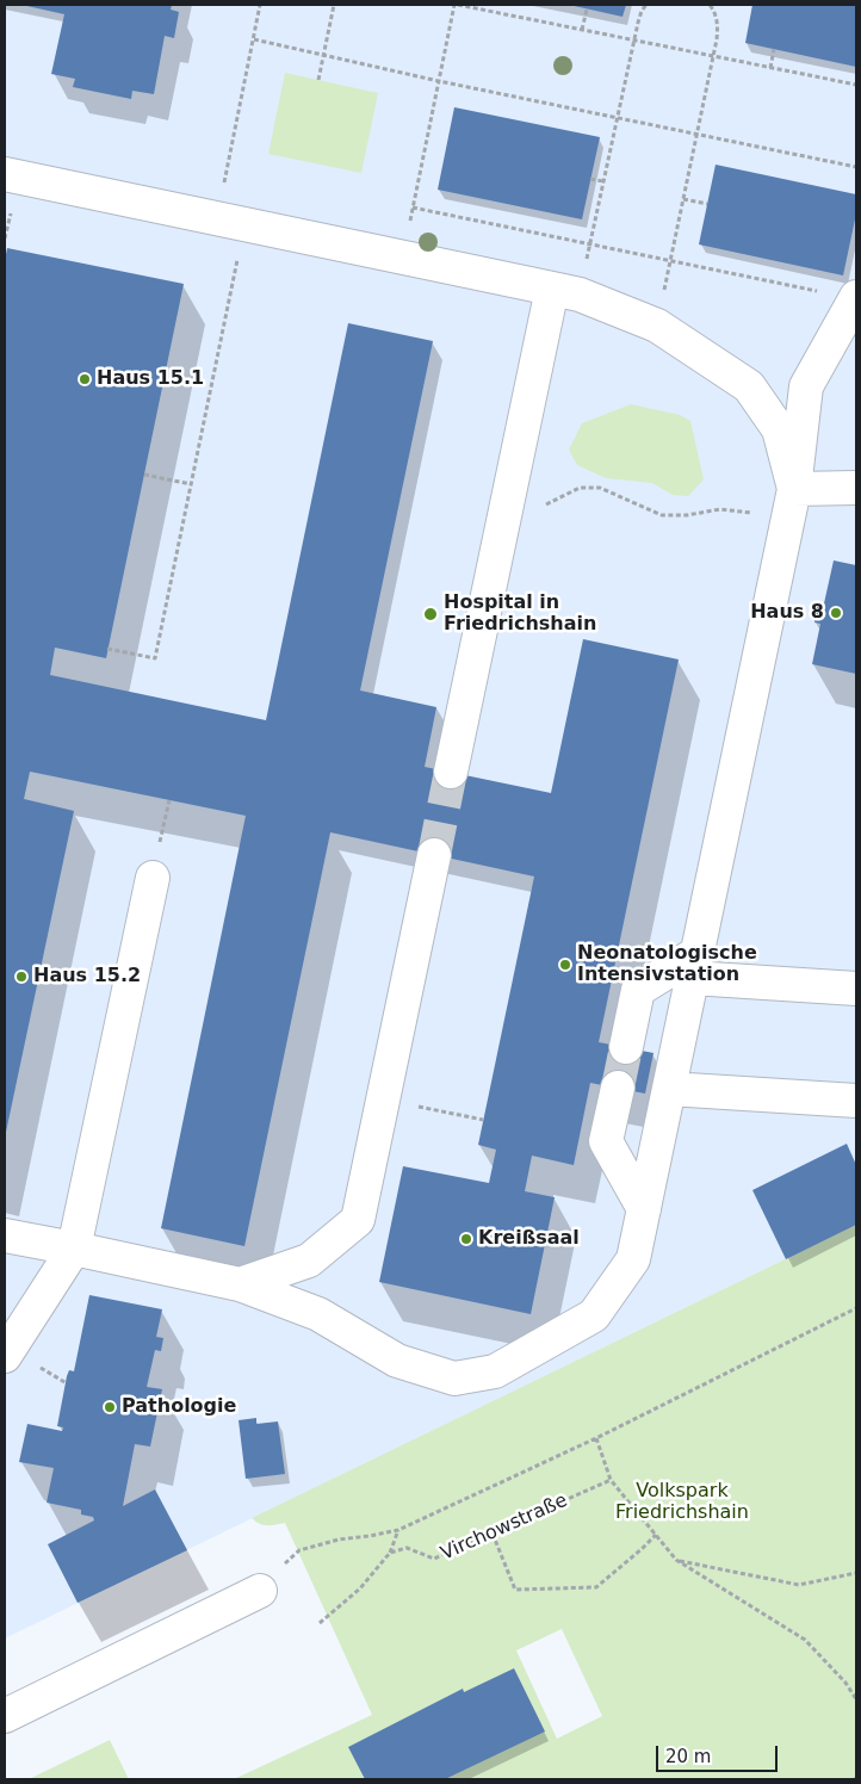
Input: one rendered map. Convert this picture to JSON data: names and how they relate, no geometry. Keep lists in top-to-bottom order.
{
  "streets": {
    "path": ["Virchowstraße"]
  },
  "parks": ["Volkspark Friedrichshain"],
  "places": [
    "Haus 15.1",
    "Haus 8",
    "Hospital in Friedrichshain",
    "Neonatologische Intensivstation",
    "Haus 15.2",
    "Kreißsaal",
    "Pathologie"
  ],
  "scale_bar": "20 m"
}
